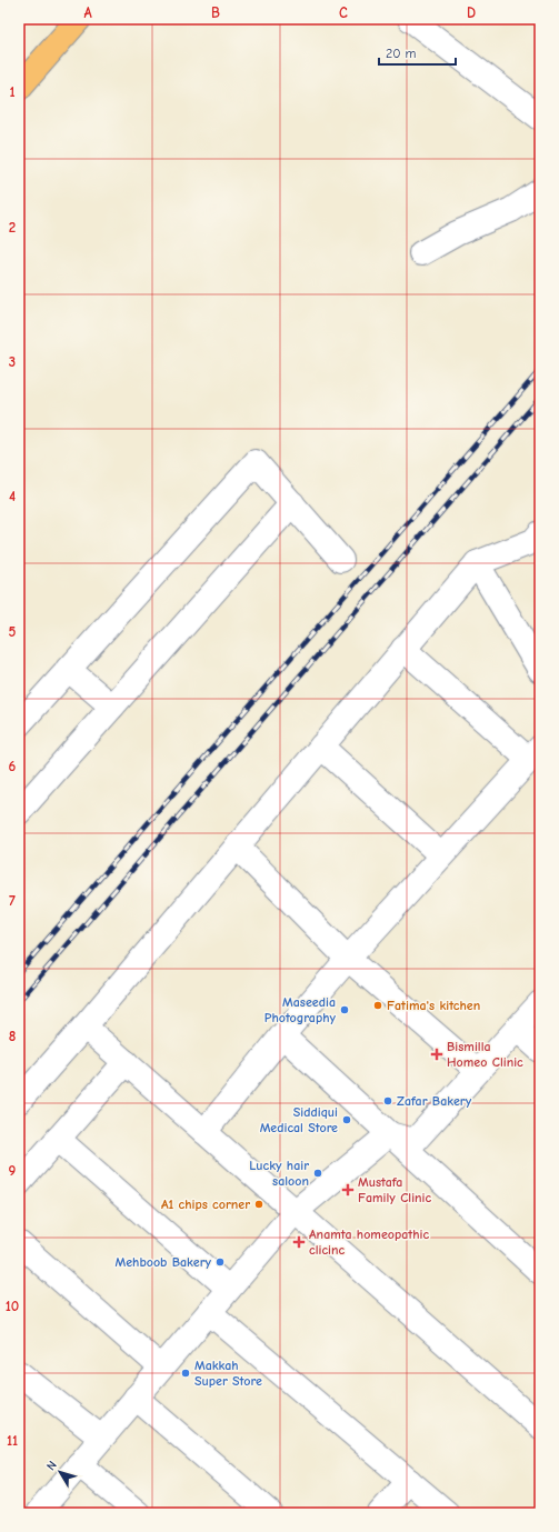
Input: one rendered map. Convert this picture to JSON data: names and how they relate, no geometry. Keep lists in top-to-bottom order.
{
  "places": {
    "other": [
      "Fatima's kitchen",
      "Maseedia Photography",
      "Zafar Bakery",
      "Siddiqui Medical Store",
      "Lucky hair saloon",
      "A1 chips corner",
      "Mehboob Bakery",
      "Makkah Super Store"
    ],
    "health": ["Bismilla Homeo Clinic", "Mustafa Family Clinic", "Anamta homeopathic clicinc"]
  },
  "scale_bar": "20 m",
  "north": "top left",
  "grid": {
    "columns": [
      "A",
      "B",
      "C",
      "D"
    ],
    "rows": [
      "1",
      "2",
      "3",
      "4",
      "5",
      "6",
      "7",
      "8",
      "9",
      "10",
      "11"
    ]
  }
}
